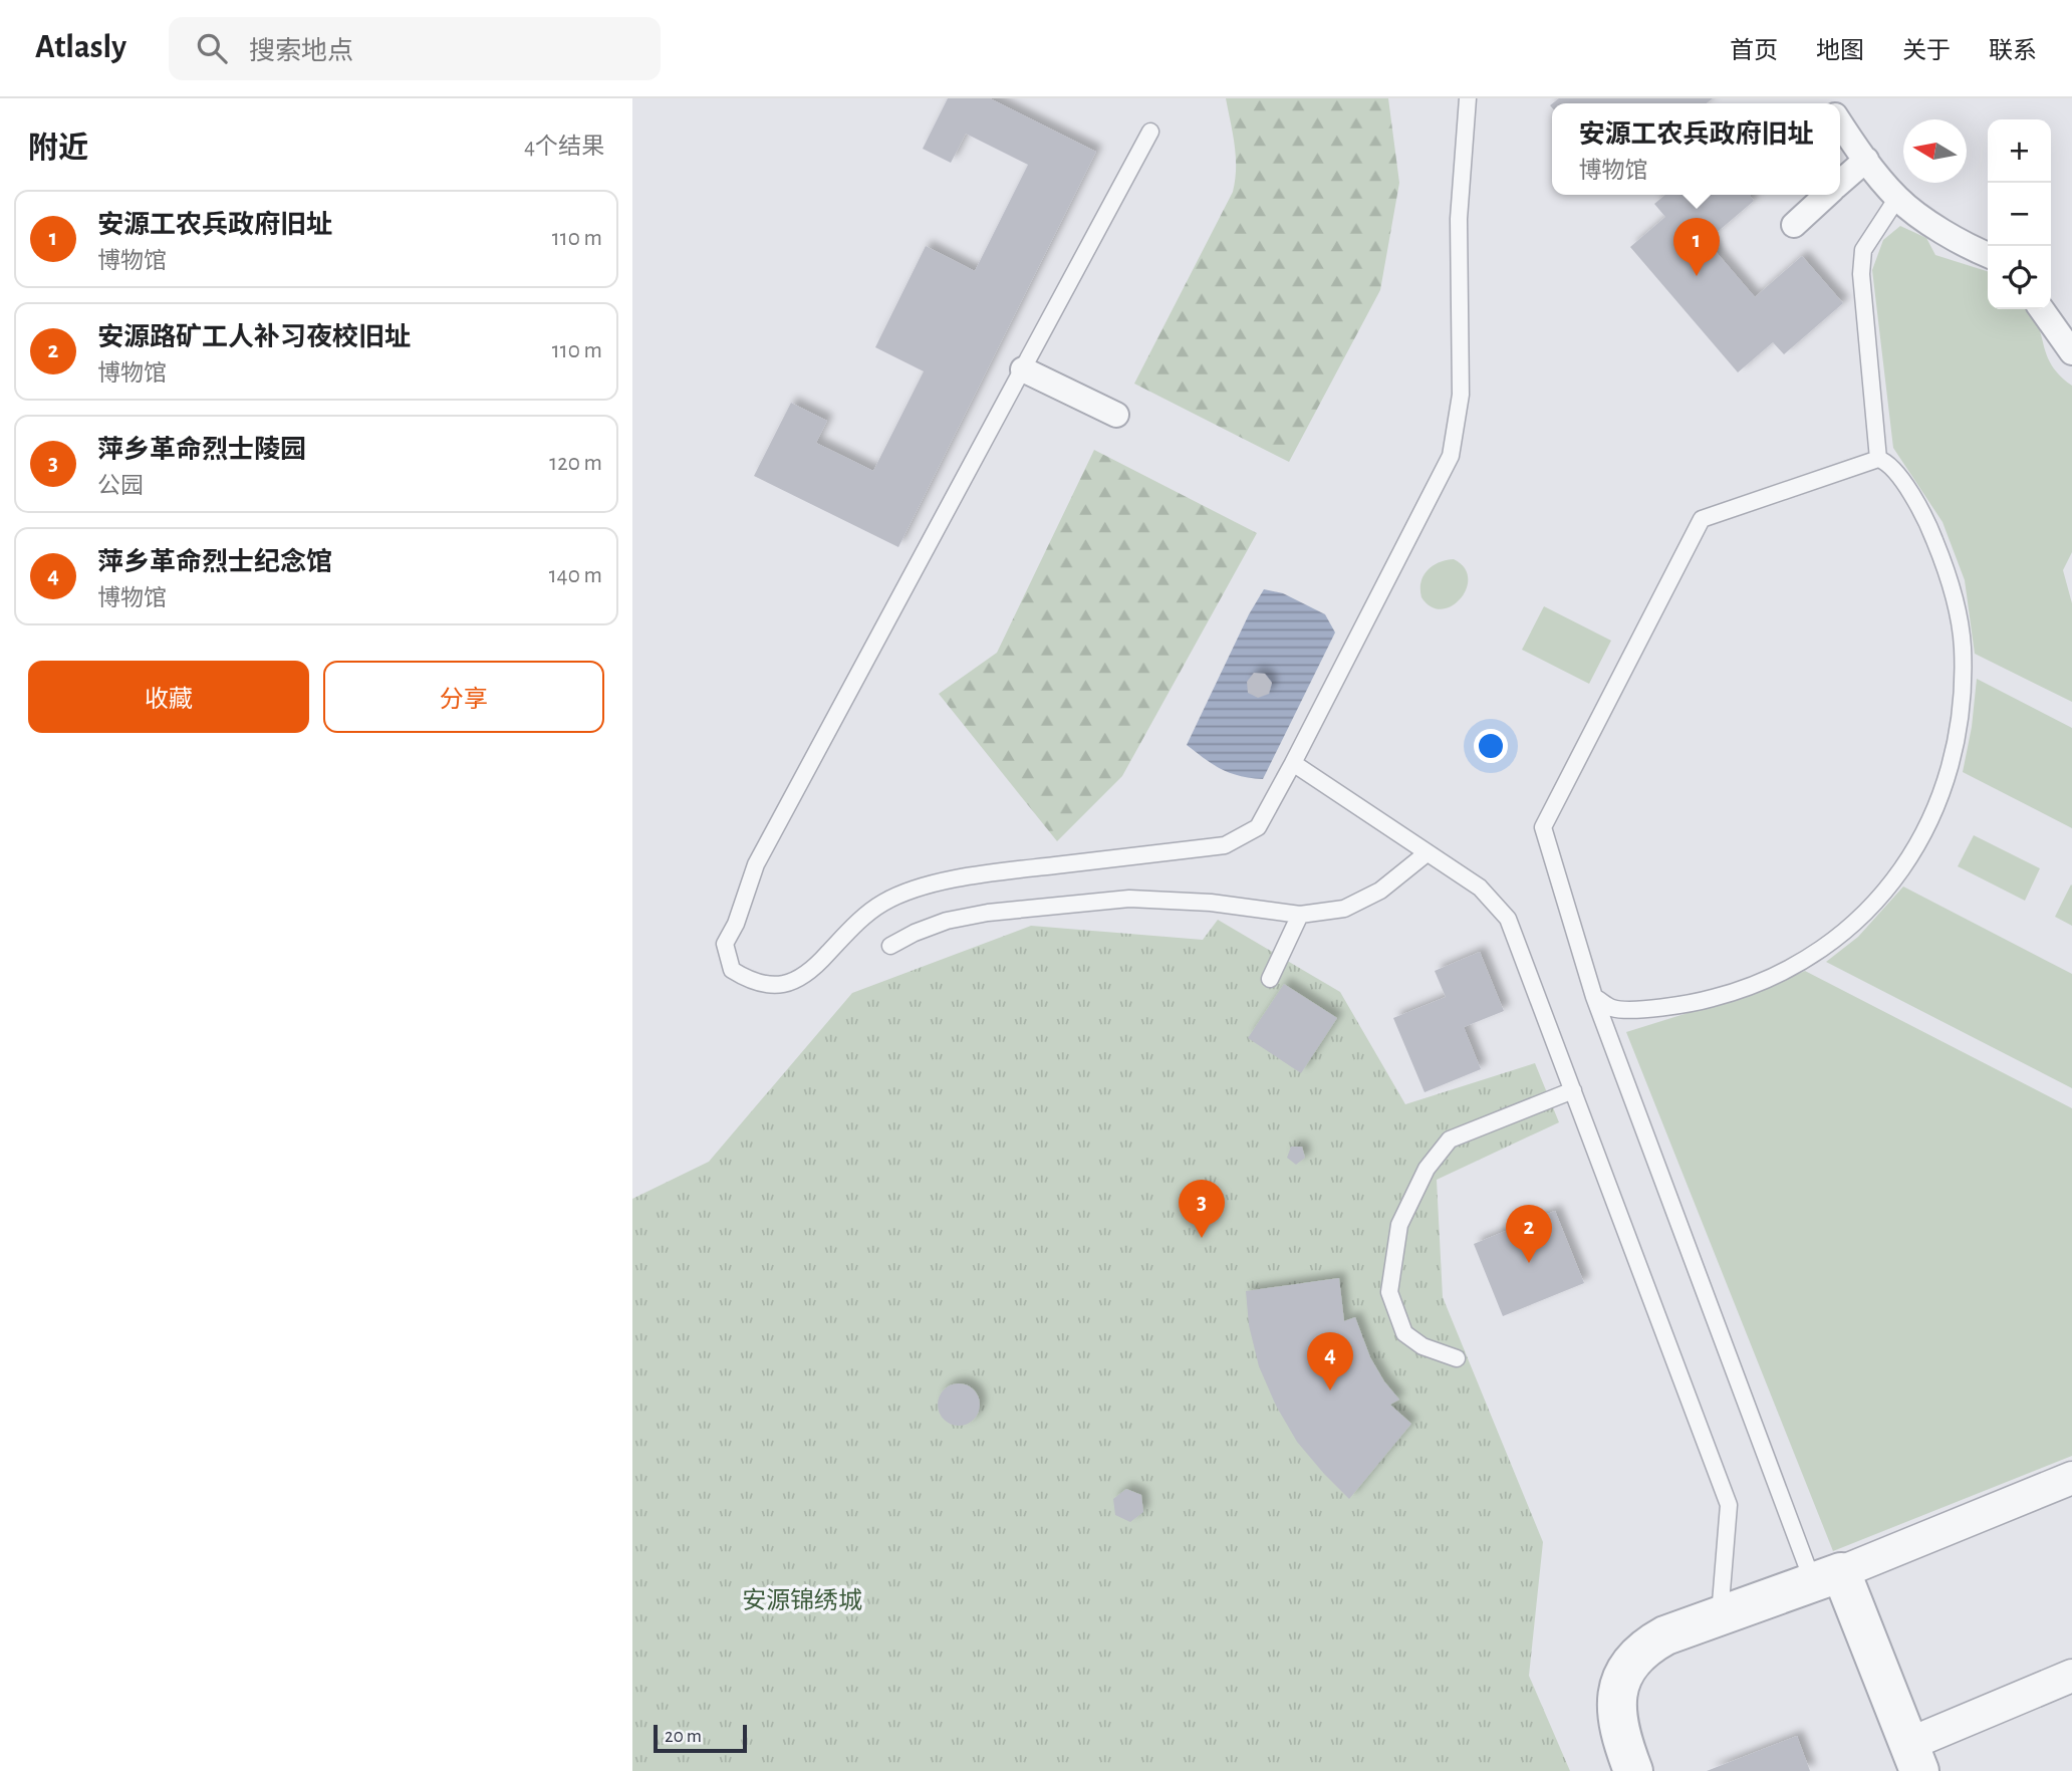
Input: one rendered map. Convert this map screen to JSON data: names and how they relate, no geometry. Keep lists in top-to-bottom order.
{
  "parks": ["安源锦绣城"],
  "scale_bar": "20 m",
  "north": "left",
  "page": {
    "header": "Atlasly",
    "search": "搜索地点",
    "nav": [
      "首页",
      "地图",
      "关于",
      "联系"
    ],
    "heading": ["附近", "4个结果"],
    "popup": ["安源工农兵政府旧址", "博物馆"],
    "map_buttons": ["+", "−"],
    "list": [
      {
        "mark": "1",
        "name": "安源工农兵政府旧址",
        "note": "博物馆",
        "value": "110 m"
      },
      {
        "mark": "2",
        "name": "安源路矿工人补习夜校旧址",
        "note": "博物馆",
        "value": "110 m"
      },
      {
        "mark": "3",
        "name": "萍乡革命烈士陵园",
        "note": "公园",
        "value": "120 m"
      },
      {
        "mark": "4",
        "name": "萍乡革命烈士纪念馆",
        "note": "博物馆",
        "value": "140 m"
      }
    ],
    "pins": [
      "1",
      "3",
      "2",
      "4"
    ],
    "buttons": ["收藏", "分享"],
    "scale": "20 m"
  }
}
